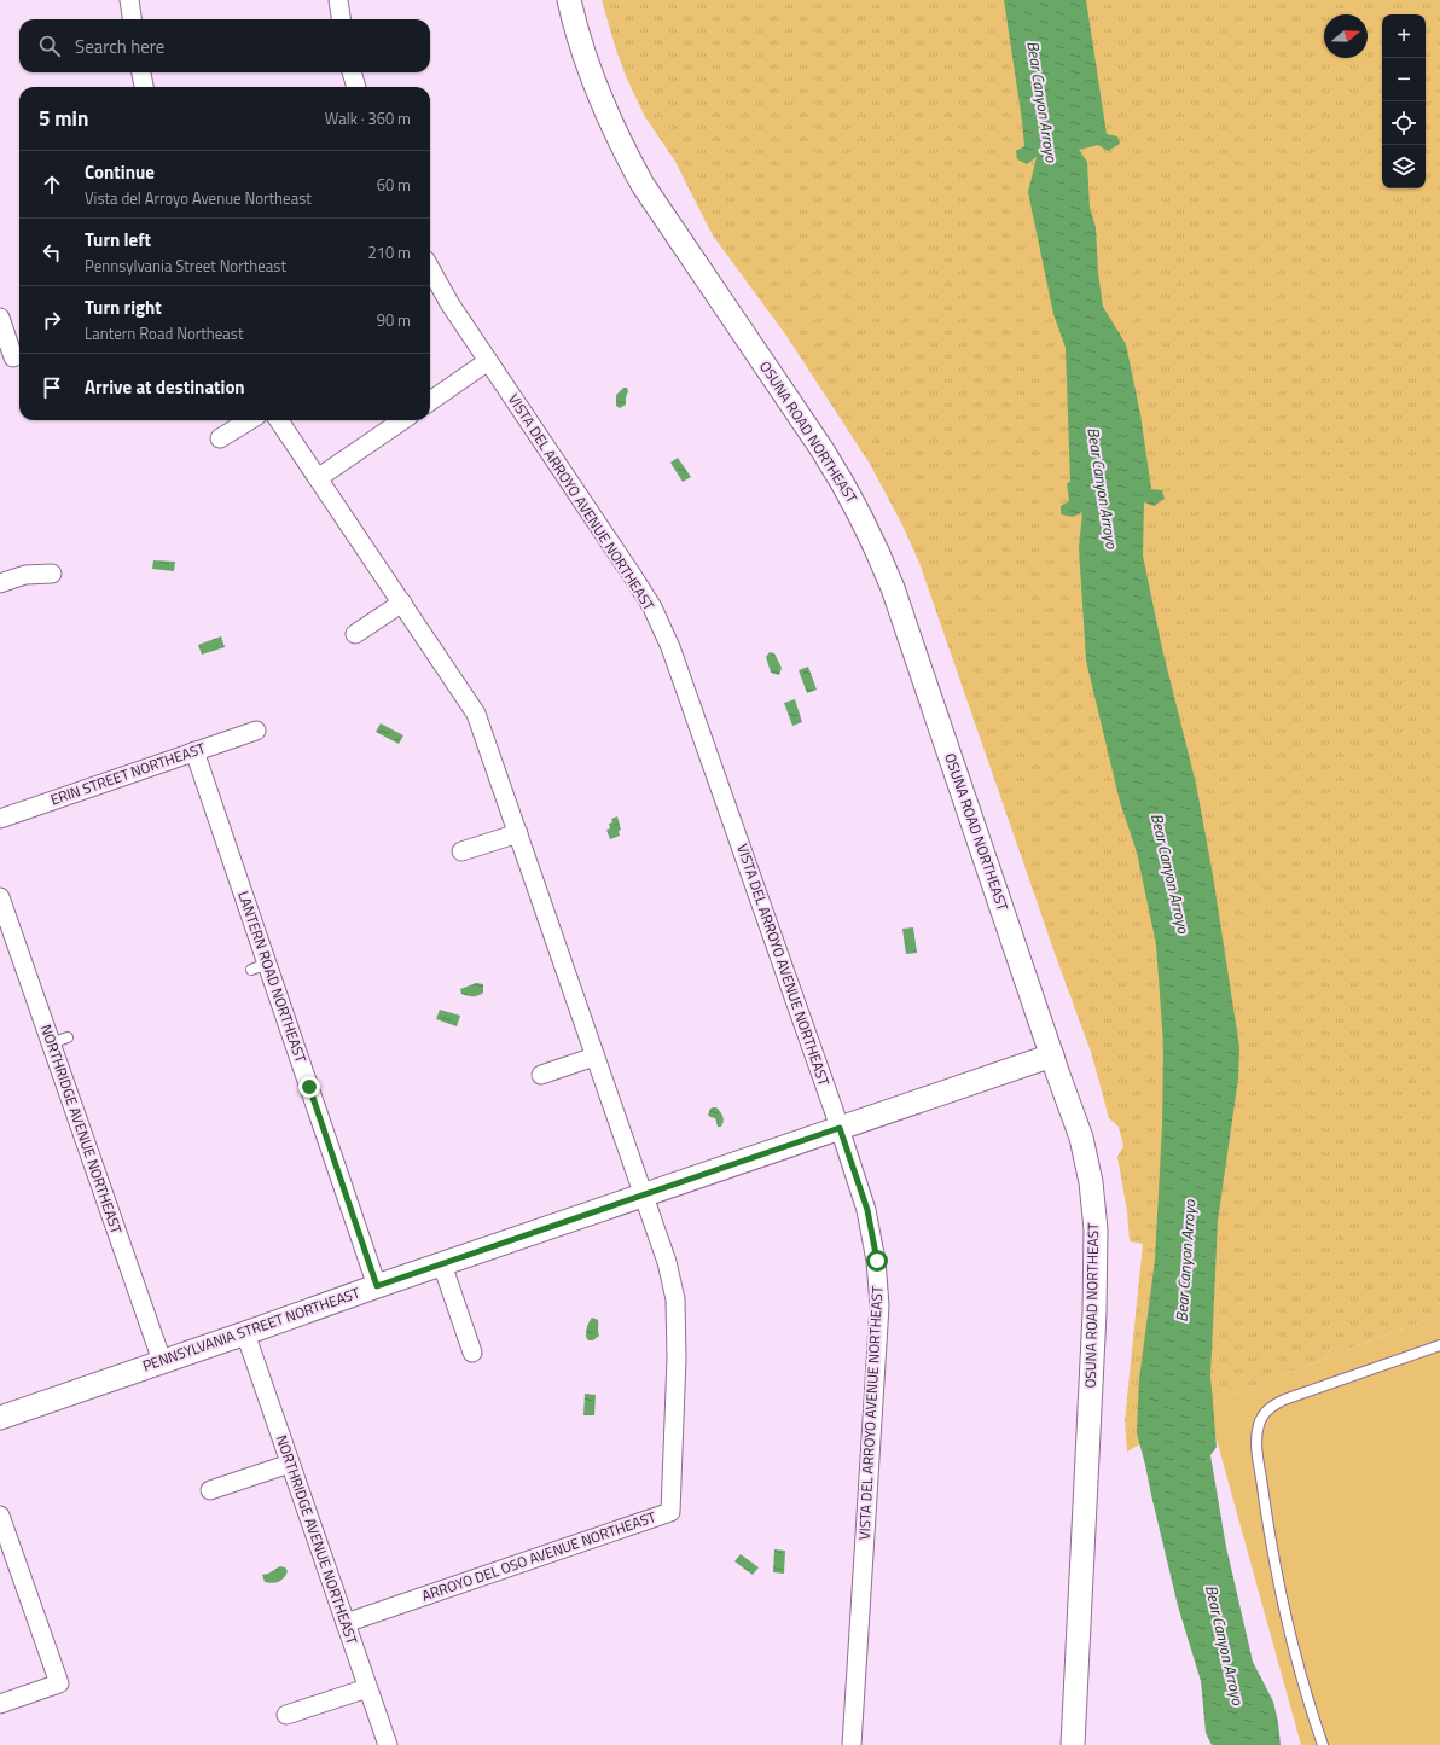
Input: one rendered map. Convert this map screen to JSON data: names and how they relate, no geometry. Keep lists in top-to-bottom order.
{
  "streets": {
    "street": [
      "OSUNA ROAD NORTHEAST",
      "VISTA DEL ARROYO AVENUE NORTHEAST",
      "ERIN STREET NORTHEAST",
      "LANTERN ROAD NORTHEAST",
      "NORTHRIDGE AVENUE NORTHEAST",
      "PENNSYLVANIA STREET NORTHEAST",
      "ARROYO DEL OSO AVENUE NORTHEAST"
    ]
  },
  "crossings": [
    ["OSUNA ROAD NORTHEAST", "PENNSYLVANIA STREET NORTHEAST"],
    ["VISTA DEL ARROYO AVENUE NORTHEAST", "PENNSYLVANIA STREET NORTHEAST"],
    ["ERIN STREET NORTHEAST", "LANTERN ROAD NORTHEAST"],
    ["LANTERN ROAD NORTHEAST", "PENNSYLVANIA STREET NORTHEAST"],
    ["NORTHRIDGE AVENUE NORTHEAST", "PENNSYLVANIA STREET NORTHEAST"],
    ["NORTHRIDGE AVENUE NORTHEAST", "ARROYO DEL OSO AVENUE NORTHEAST"],
    ["PENNSYLVANIA STREET NORTHEAST", "ARROYO DEL OSO AVENUE NORTHEAST"]
  ],
  "water": ["Bear Canyon Arroyo"],
  "north": "right",
  "page": {
    "map_buttons": ["+", "−"],
    "search": "Search here",
    "heading": ["5 min", "Walk · 360 m"],
    "list": [
      ["Continue", "Vista del Arroyo Avenue Northeast", "60 m"],
      ["Turn left", "Pennsylvania Street Northeast", "210 m"],
      ["Turn right", "Lantern Road Northeast", "90 m"],
      "Arrive at destination"
    ]
  }
}
